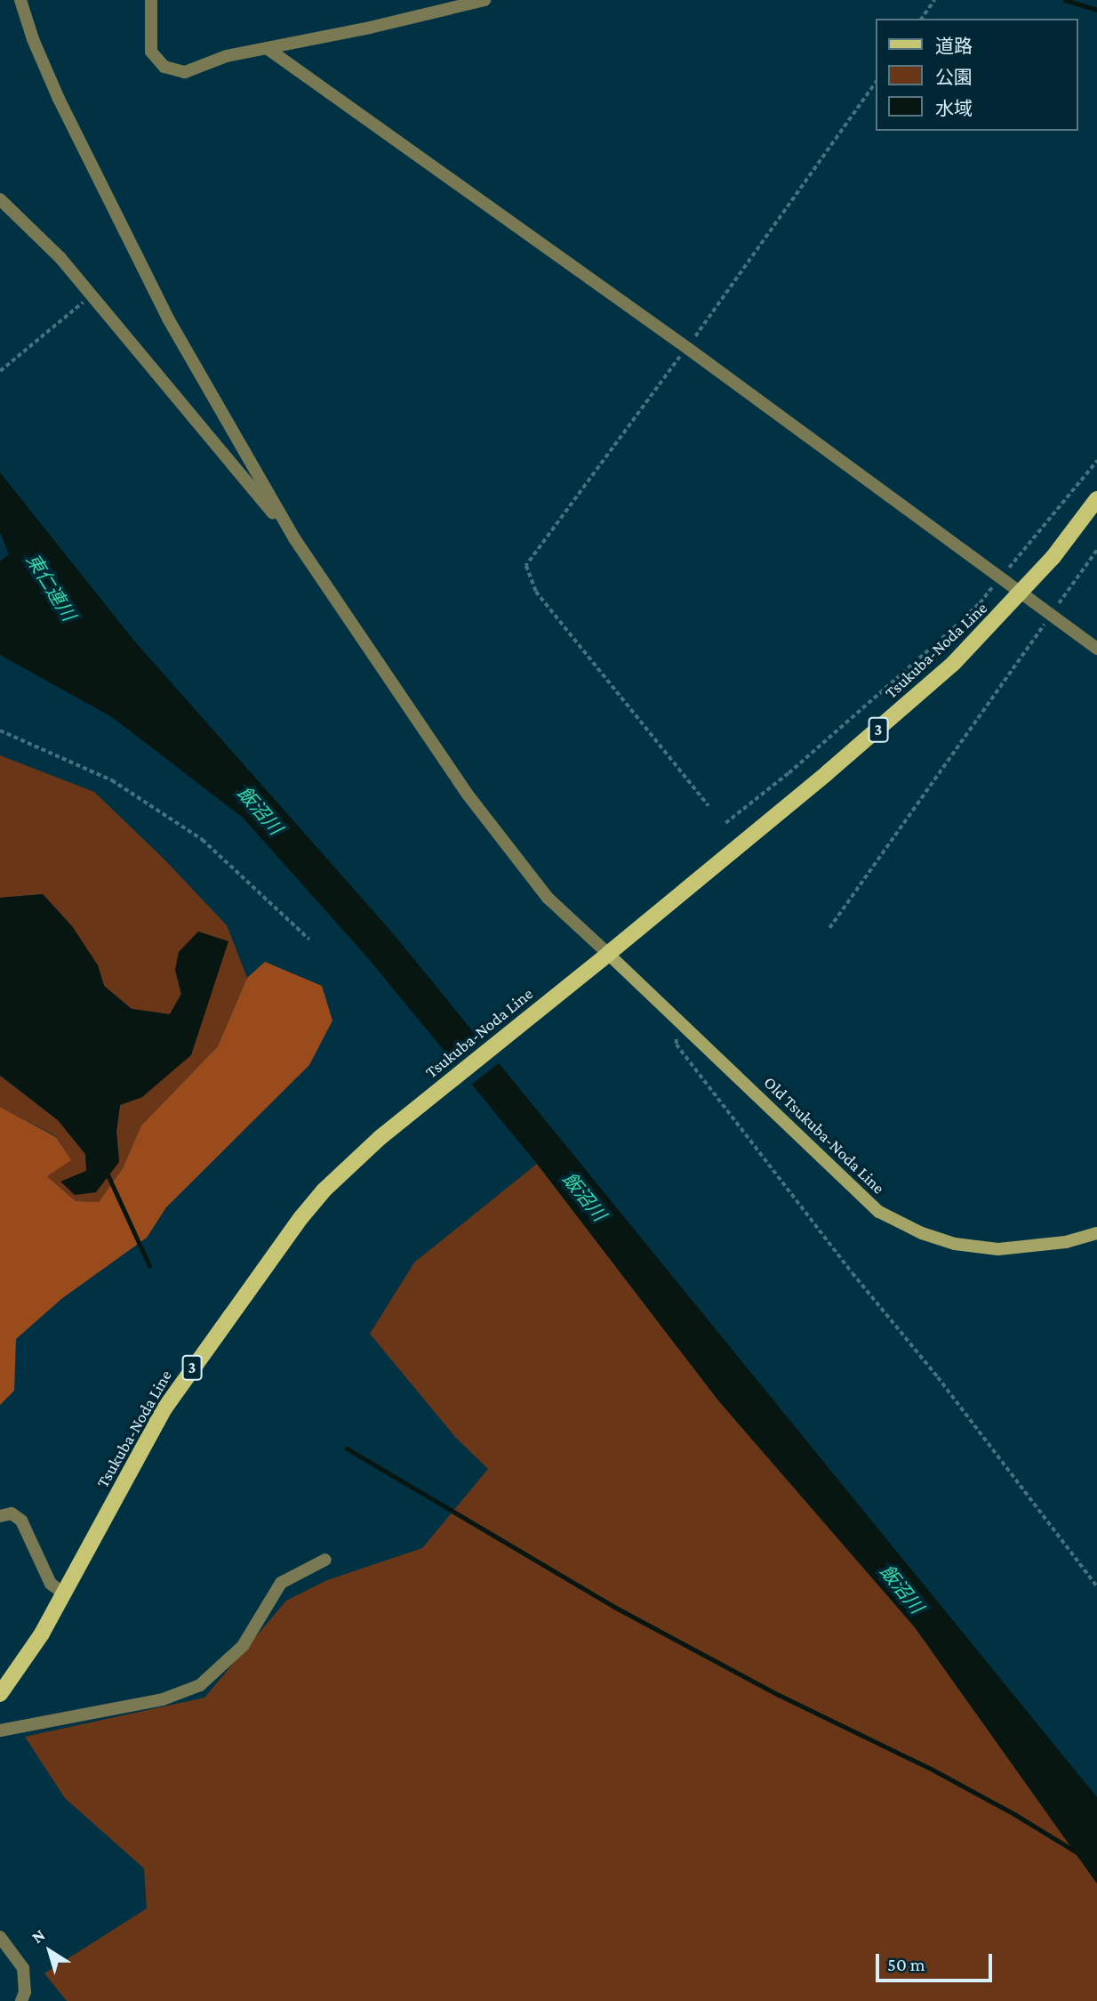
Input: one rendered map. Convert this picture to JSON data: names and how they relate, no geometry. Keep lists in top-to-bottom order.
{
  "streets": {
    "main road": ["Tsukuba-Noda Line", "3"],
    "street": ["Old Tsukuba-Noda Line"]
  },
  "crossings": [
    ["Tsukuba-Noda Line", "Old Tsukuba-Noda Line"]
  ],
  "water": ["東仁連川", "飯沼川"],
  "legend": ["道路", "公園", "水域"],
  "scale_bar": "50 m",
  "north": "top left"
}
